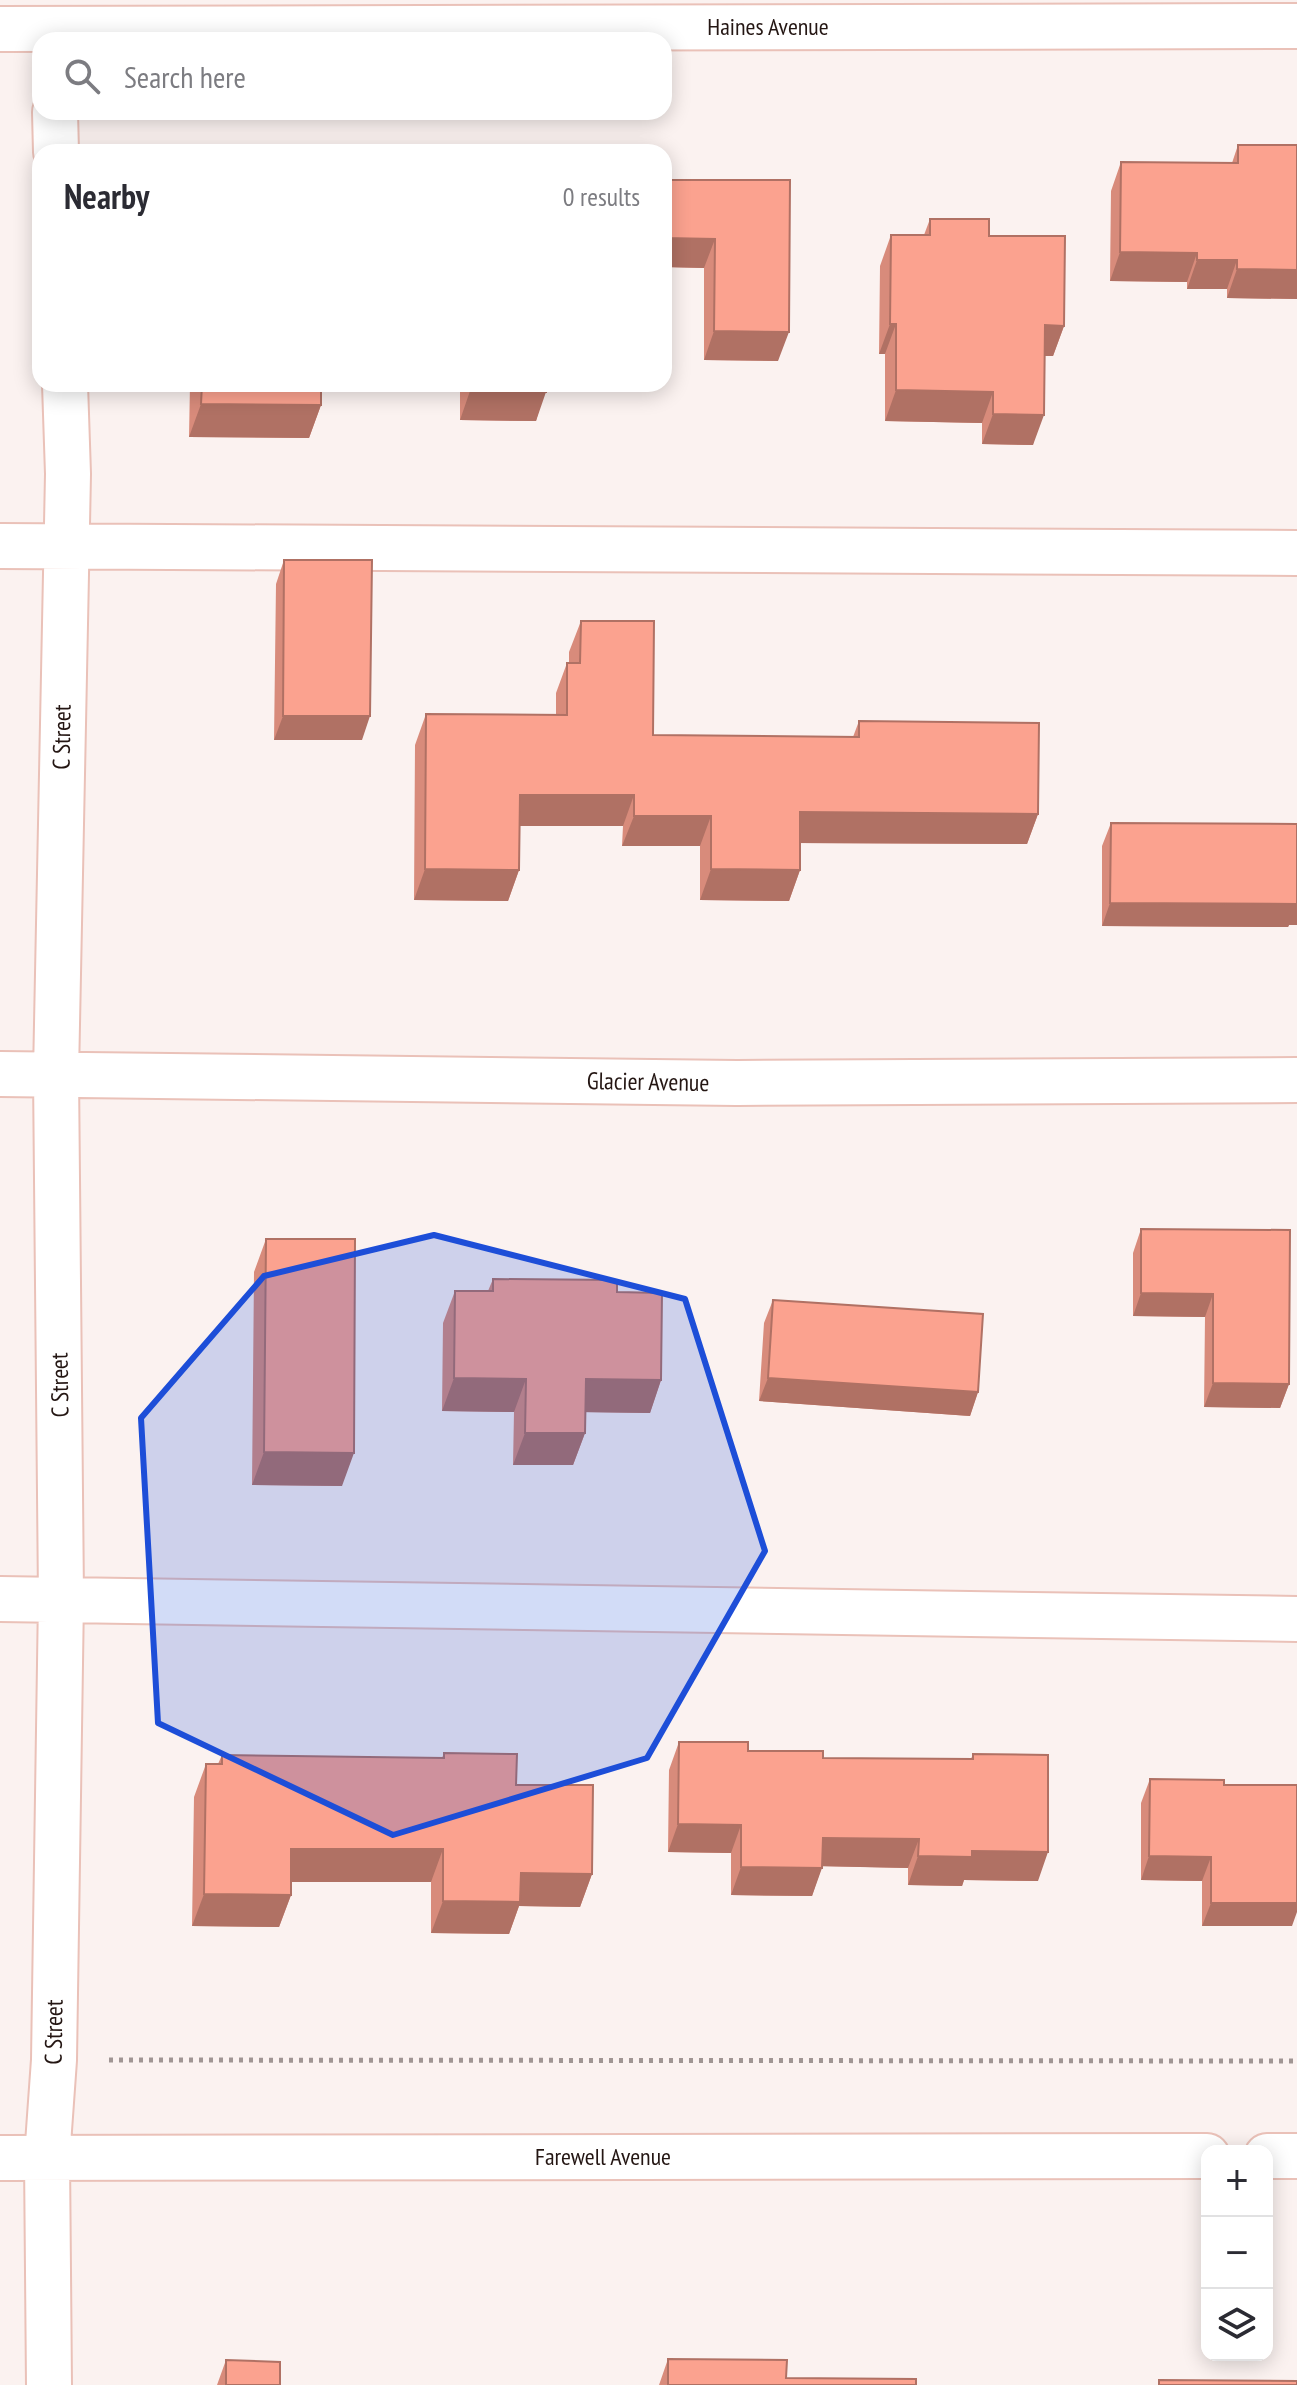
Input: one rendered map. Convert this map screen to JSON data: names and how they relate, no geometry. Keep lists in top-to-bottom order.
{
  "streets": {
    "street": [
      "Haines Avenue",
      "C Street",
      "Glacier Avenue",
      "Farewell Avenue"
    ]
  },
  "crossings": [
    ["C Street", "Glacier Avenue"],
    ["C Street", "Farewell Avenue"]
  ],
  "page": {
    "search": "Search here",
    "heading": ["Nearby", "0 results"],
    "map_buttons": ["+", "−"]
  }
}
